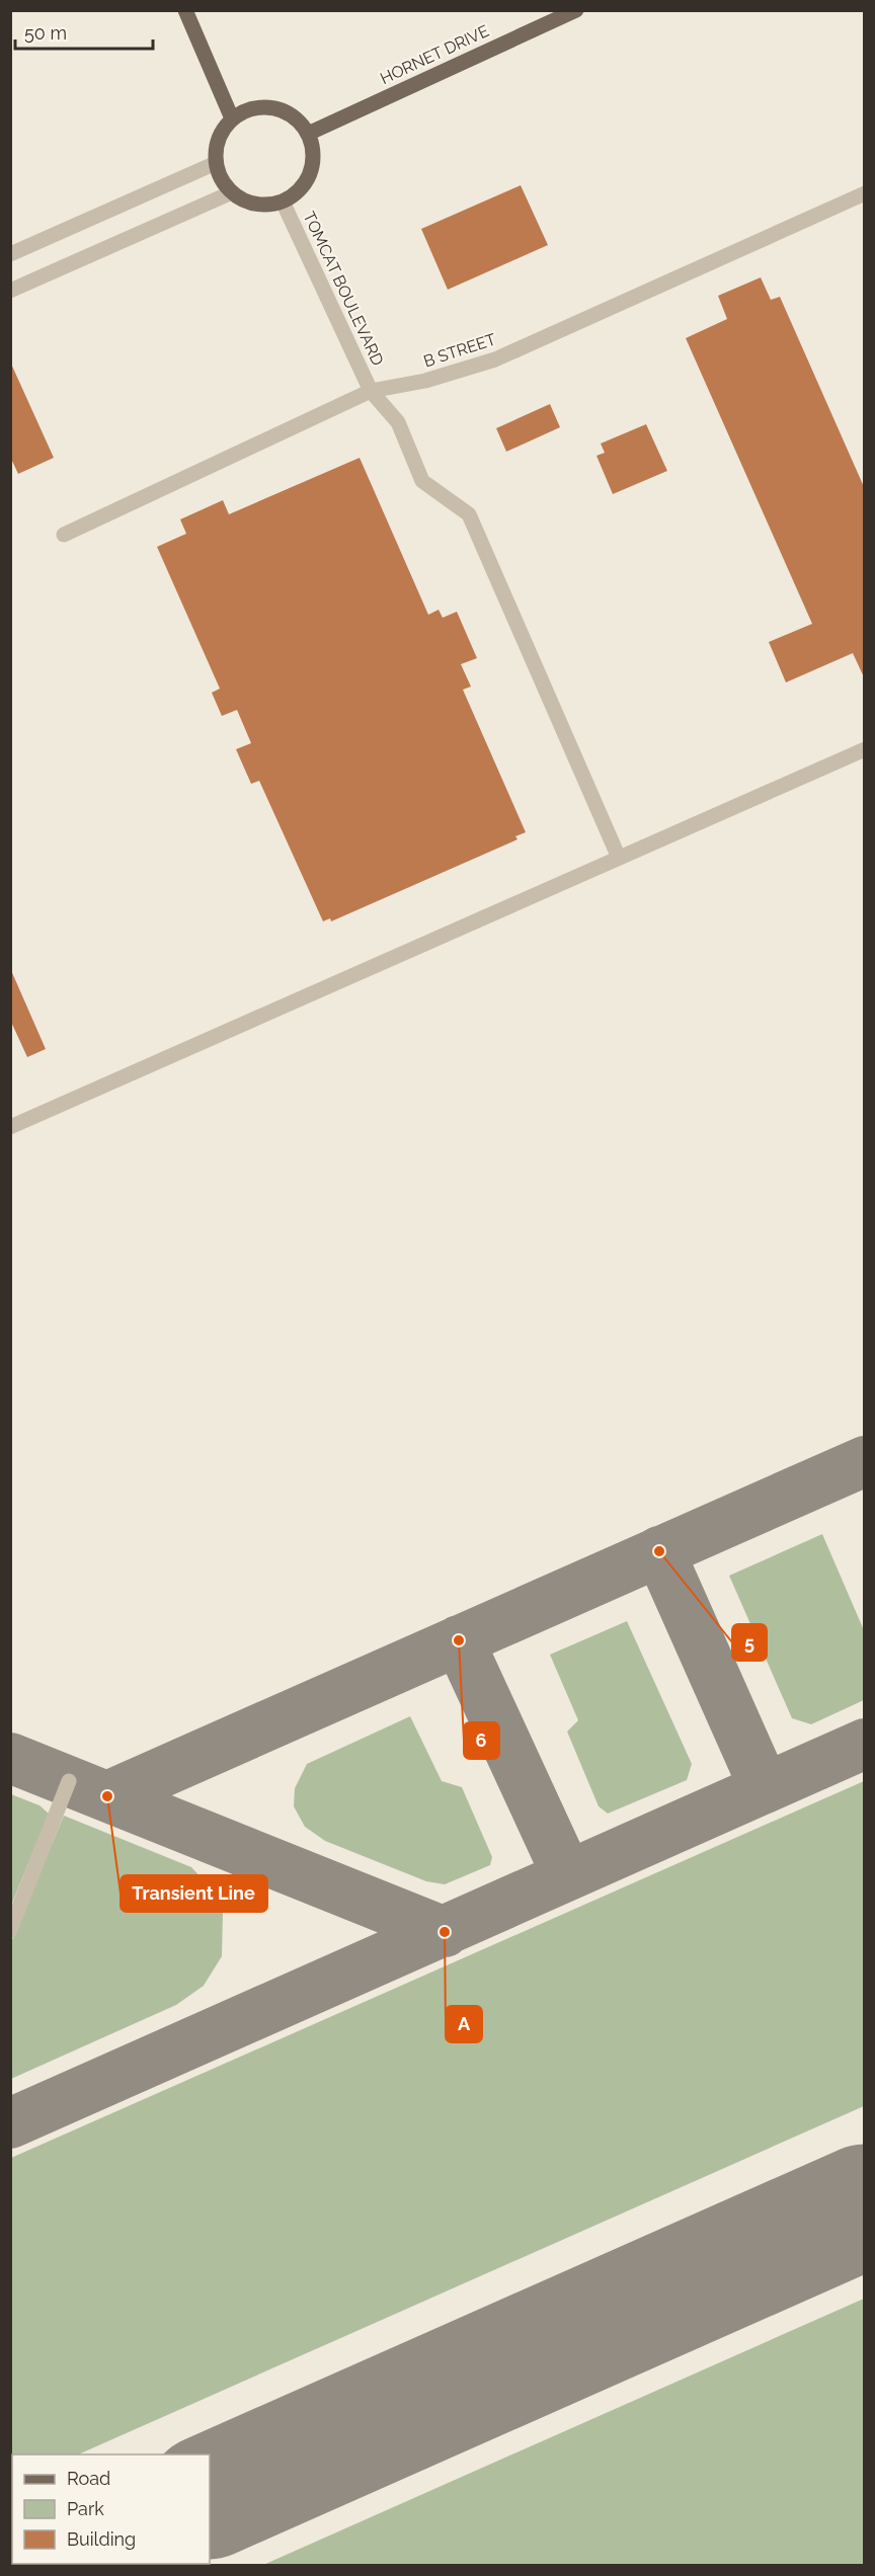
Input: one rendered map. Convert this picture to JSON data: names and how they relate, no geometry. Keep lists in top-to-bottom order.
{
  "streets": {
    "main road": ["HORNET DRIVE"],
    "street": ["TOMCAT BOULEVARD", "B STREET"]
  },
  "crossings": [
    ["HORNET DRIVE", "TOMCAT BOULEVARD"],
    ["TOMCAT BOULEVARD", "B STREET"]
  ],
  "places": [
    "5",
    "6",
    "Transient Line",
    "A"
  ],
  "legend": ["Road", "Park", "Building"],
  "scale_bar": "50 m"
}
